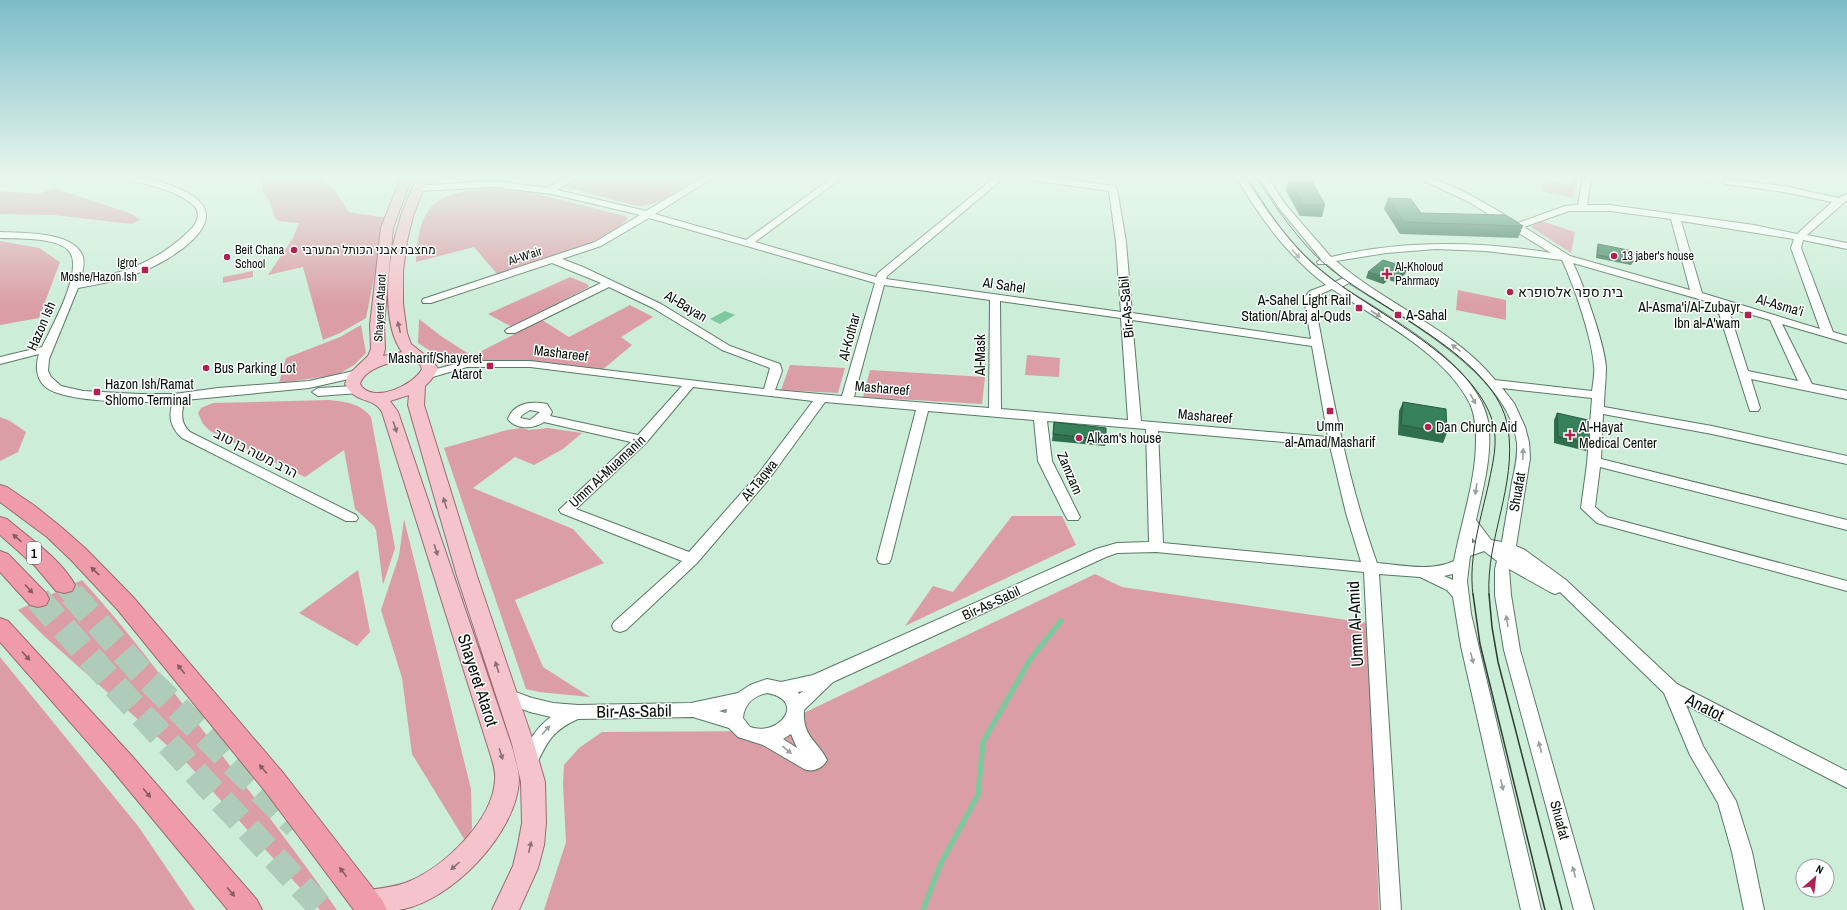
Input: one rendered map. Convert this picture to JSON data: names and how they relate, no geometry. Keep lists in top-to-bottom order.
{
  "streets": {
    "highway": ["1"],
    "main road": ["Shayeret Atarot"],
    "street": [
      "Al-W'air",
      "Al Sahel",
      "Al-Asma'i",
      "Al-Bayan",
      "Bir-As-Sabil",
      "Hazon Ish",
      "Al-Kothar",
      "Mashareef",
      "Al-Mask",
      "הרב משה בן טוב",
      "Umm Al-Muamanin",
      "Zamzam",
      "At-Taqwa",
      "Shuafat",
      "Umm Al-Amid",
      "Anatot"
    ]
  },
  "crossings": [
    ["Al-W'air", "Al-Bayan"],
    ["Al Sahel", "Bir-As-Sabil"],
    ["Al Sahel", "Al-Kothar"],
    ["Al Sahel", "Al-Mask"],
    ["Al Sahel", "Umm Al-Amid"],
    ["Al-Bayan", "Mashareef"],
    ["Bir-As-Sabil", "Shayeret Atarot"],
    ["Bir-As-Sabil", "Mashareef"],
    ["Bir-As-Sabil", "Umm Al-Amid"],
    ["Shayeret Atarot", "Hazon Ish"],
    ["Shayeret Atarot", "Mashareef"],
    ["Hazon Ish", "הרב משה בן טוב"],
    ["Al-Kothar", "Mashareef"],
    ["Mashareef", "Al-Mask"],
    ["Mashareef", "Umm Al-Muamanin"],
    ["Mashareef", "Zamzam"],
    ["Mashareef", "At-Taqwa"],
    ["Mashareef", "Umm Al-Amid"],
    ["Umm Al-Muamanin", "At-Taqwa"],
    ["Shuafat", "Anatot"]
  ],
  "places": {
    "other": [
      "מחצבת אבני הכותל המערבי",
      "13 jaber's house",
      "Beit Chana School",
      "בית ספר אלסופרא",
      "Bus Parking Lot",
      "Dan Church Aid",
      "Alkam's house"
    ],
    "transit": [
      "Igrot Moshe/Hazon Ish",
      "A-Sahel Light Rail Station/Abraj al-Quds",
      "A-Sahal",
      "Al-Asma'i/Al-Zubayr Ibn al-A'wam",
      "Masharif/Shayeret Atarot",
      "Hazon Ish/Ramat Shlomo Terminal",
      "Umm al-Amad/Masharif"
    ],
    "health": ["Al-Kholoud Pahrmacy", "Al-Hayat Medical Center"]
  },
  "north": "top right"
}
